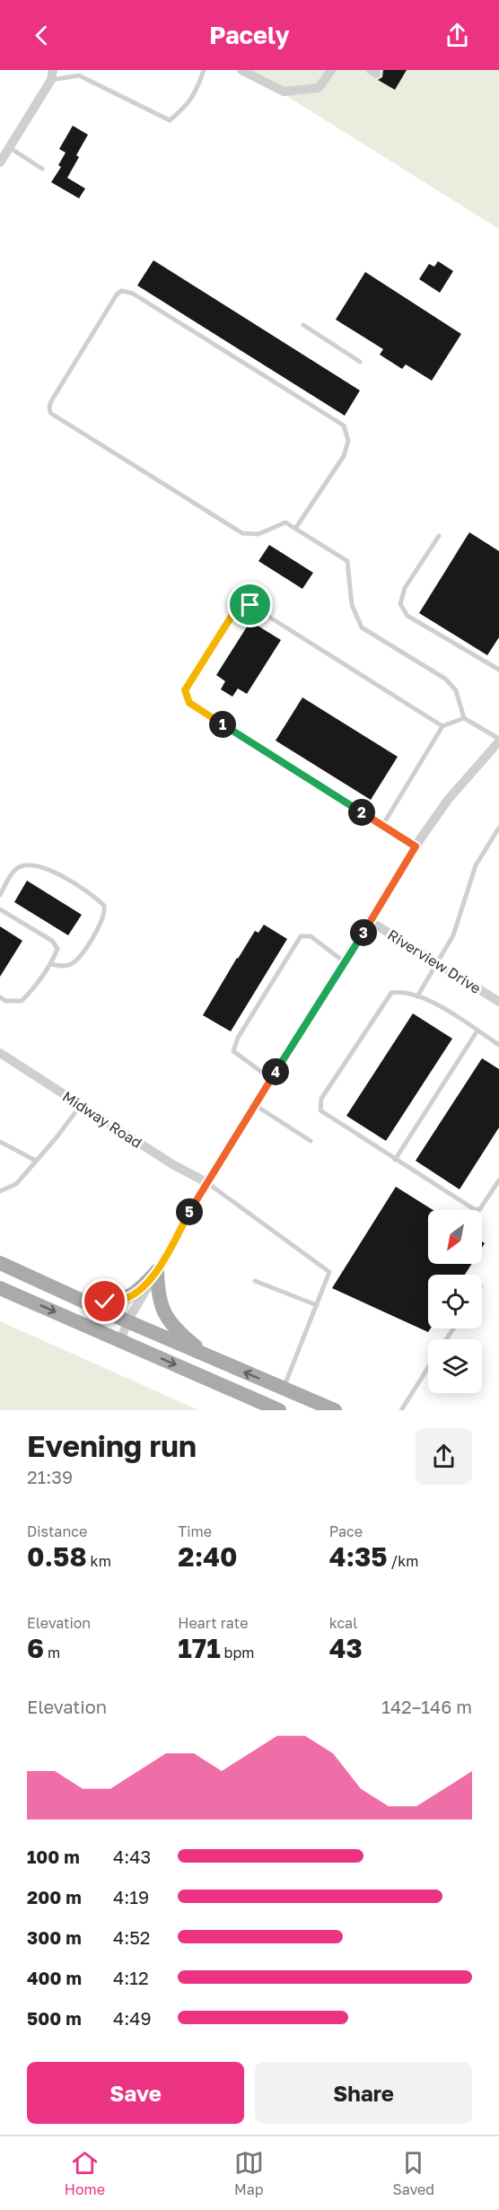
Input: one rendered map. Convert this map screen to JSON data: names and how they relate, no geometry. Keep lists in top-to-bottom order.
{
  "streets": {
    "street": ["Riverview Drive", "Midway Road"]
  },
  "north": "bottom left",
  "page": {
    "header": "Pacely",
    "pins": [
      "1",
      "2",
      "3",
      "4",
      "5"
    ],
    "heading": ["Evening run", "21:39"],
    "stats": [
      ["Distance", "0.58 km"],
      ["Time", "2:40"],
      ["Pace", "4:35 /km"],
      ["Elevation", "6 m"],
      ["Heart rate", "171 bpm"],
      ["kcal", "43"]
    ],
    "chart": ["Elevation", "142–146 m"],
    "list": [
      {
        "name": "100 m",
        "note": "4:43"
      },
      {
        "name": "200 m",
        "note": "4:19"
      },
      {
        "name": "300 m",
        "note": "4:52"
      },
      {
        "name": "400 m",
        "note": "4:12"
      },
      {
        "name": "500 m",
        "note": "4:49"
      }
    ],
    "buttons": ["Save", "Share"],
    "tabs": ["Home", "Map", "Saved"]
  }
}
